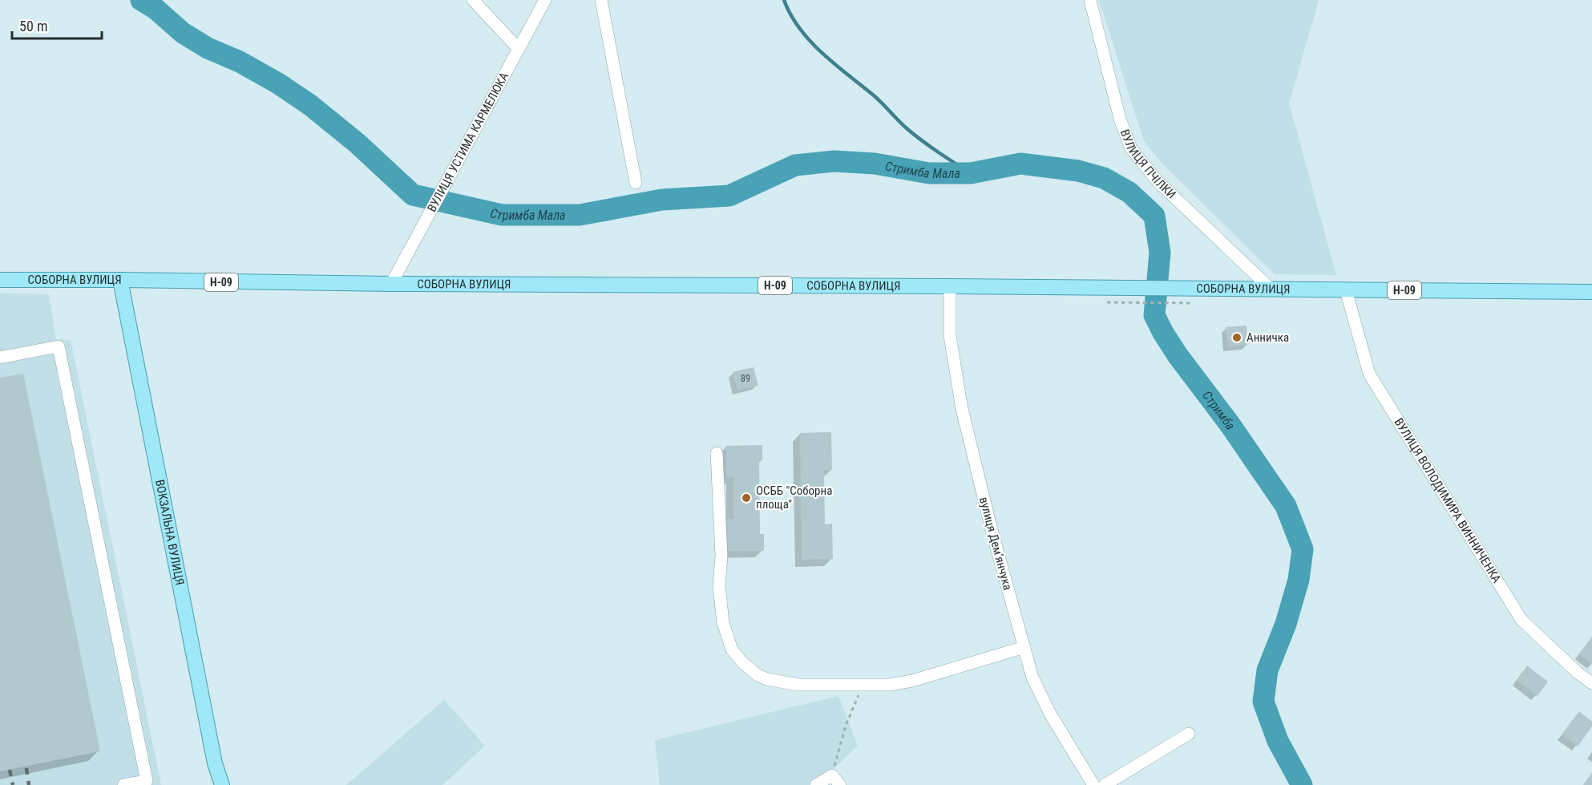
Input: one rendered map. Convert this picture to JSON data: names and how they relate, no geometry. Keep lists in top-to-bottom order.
{
  "streets": {
    "main road": ["СОБОРНА ВУЛИЦЯ", "Н-09", "ВОКЗАЛЬНА ВУЛИЦЯ"],
    "street": [
      "ВУЛИЦЯ УСТИМА КАРМЕЛЮКА",
      "ВУЛИЦЯ ПЧІЛКИ",
      "ВУЛИЦЯ ВОЛОДИМИРА ВИННИЧЕНКА",
      "вулиця Демʼянчука"
    ]
  },
  "crossings": [
    ["ВУЛИЦЯ УСТИМА КАРМЕЛЮКА", "СОБОРНА ВУЛИЦЯ"],
    ["ВУЛИЦЯ ПЧІЛКИ", "СОБОРНА ВУЛИЦЯ"],
    ["СОБОРНА ВУЛИЦЯ", "ВУЛИЦЯ ВОЛОДИМИРА ВИННИЧЕНКА"],
    ["СОБОРНА ВУЛИЦЯ", "ВОКЗАЛЬНА ВУЛИЦЯ"],
    ["СОБОРНА ВУЛИЦЯ", "вулиця Демʼянчука"]
  ],
  "water": ["Стримба Мала", "Стримба"],
  "places": ["Анничка", "ОСББ \"Соборна площа\""],
  "house_numbers": ["89"],
  "scale_bar": "50 m"
}
